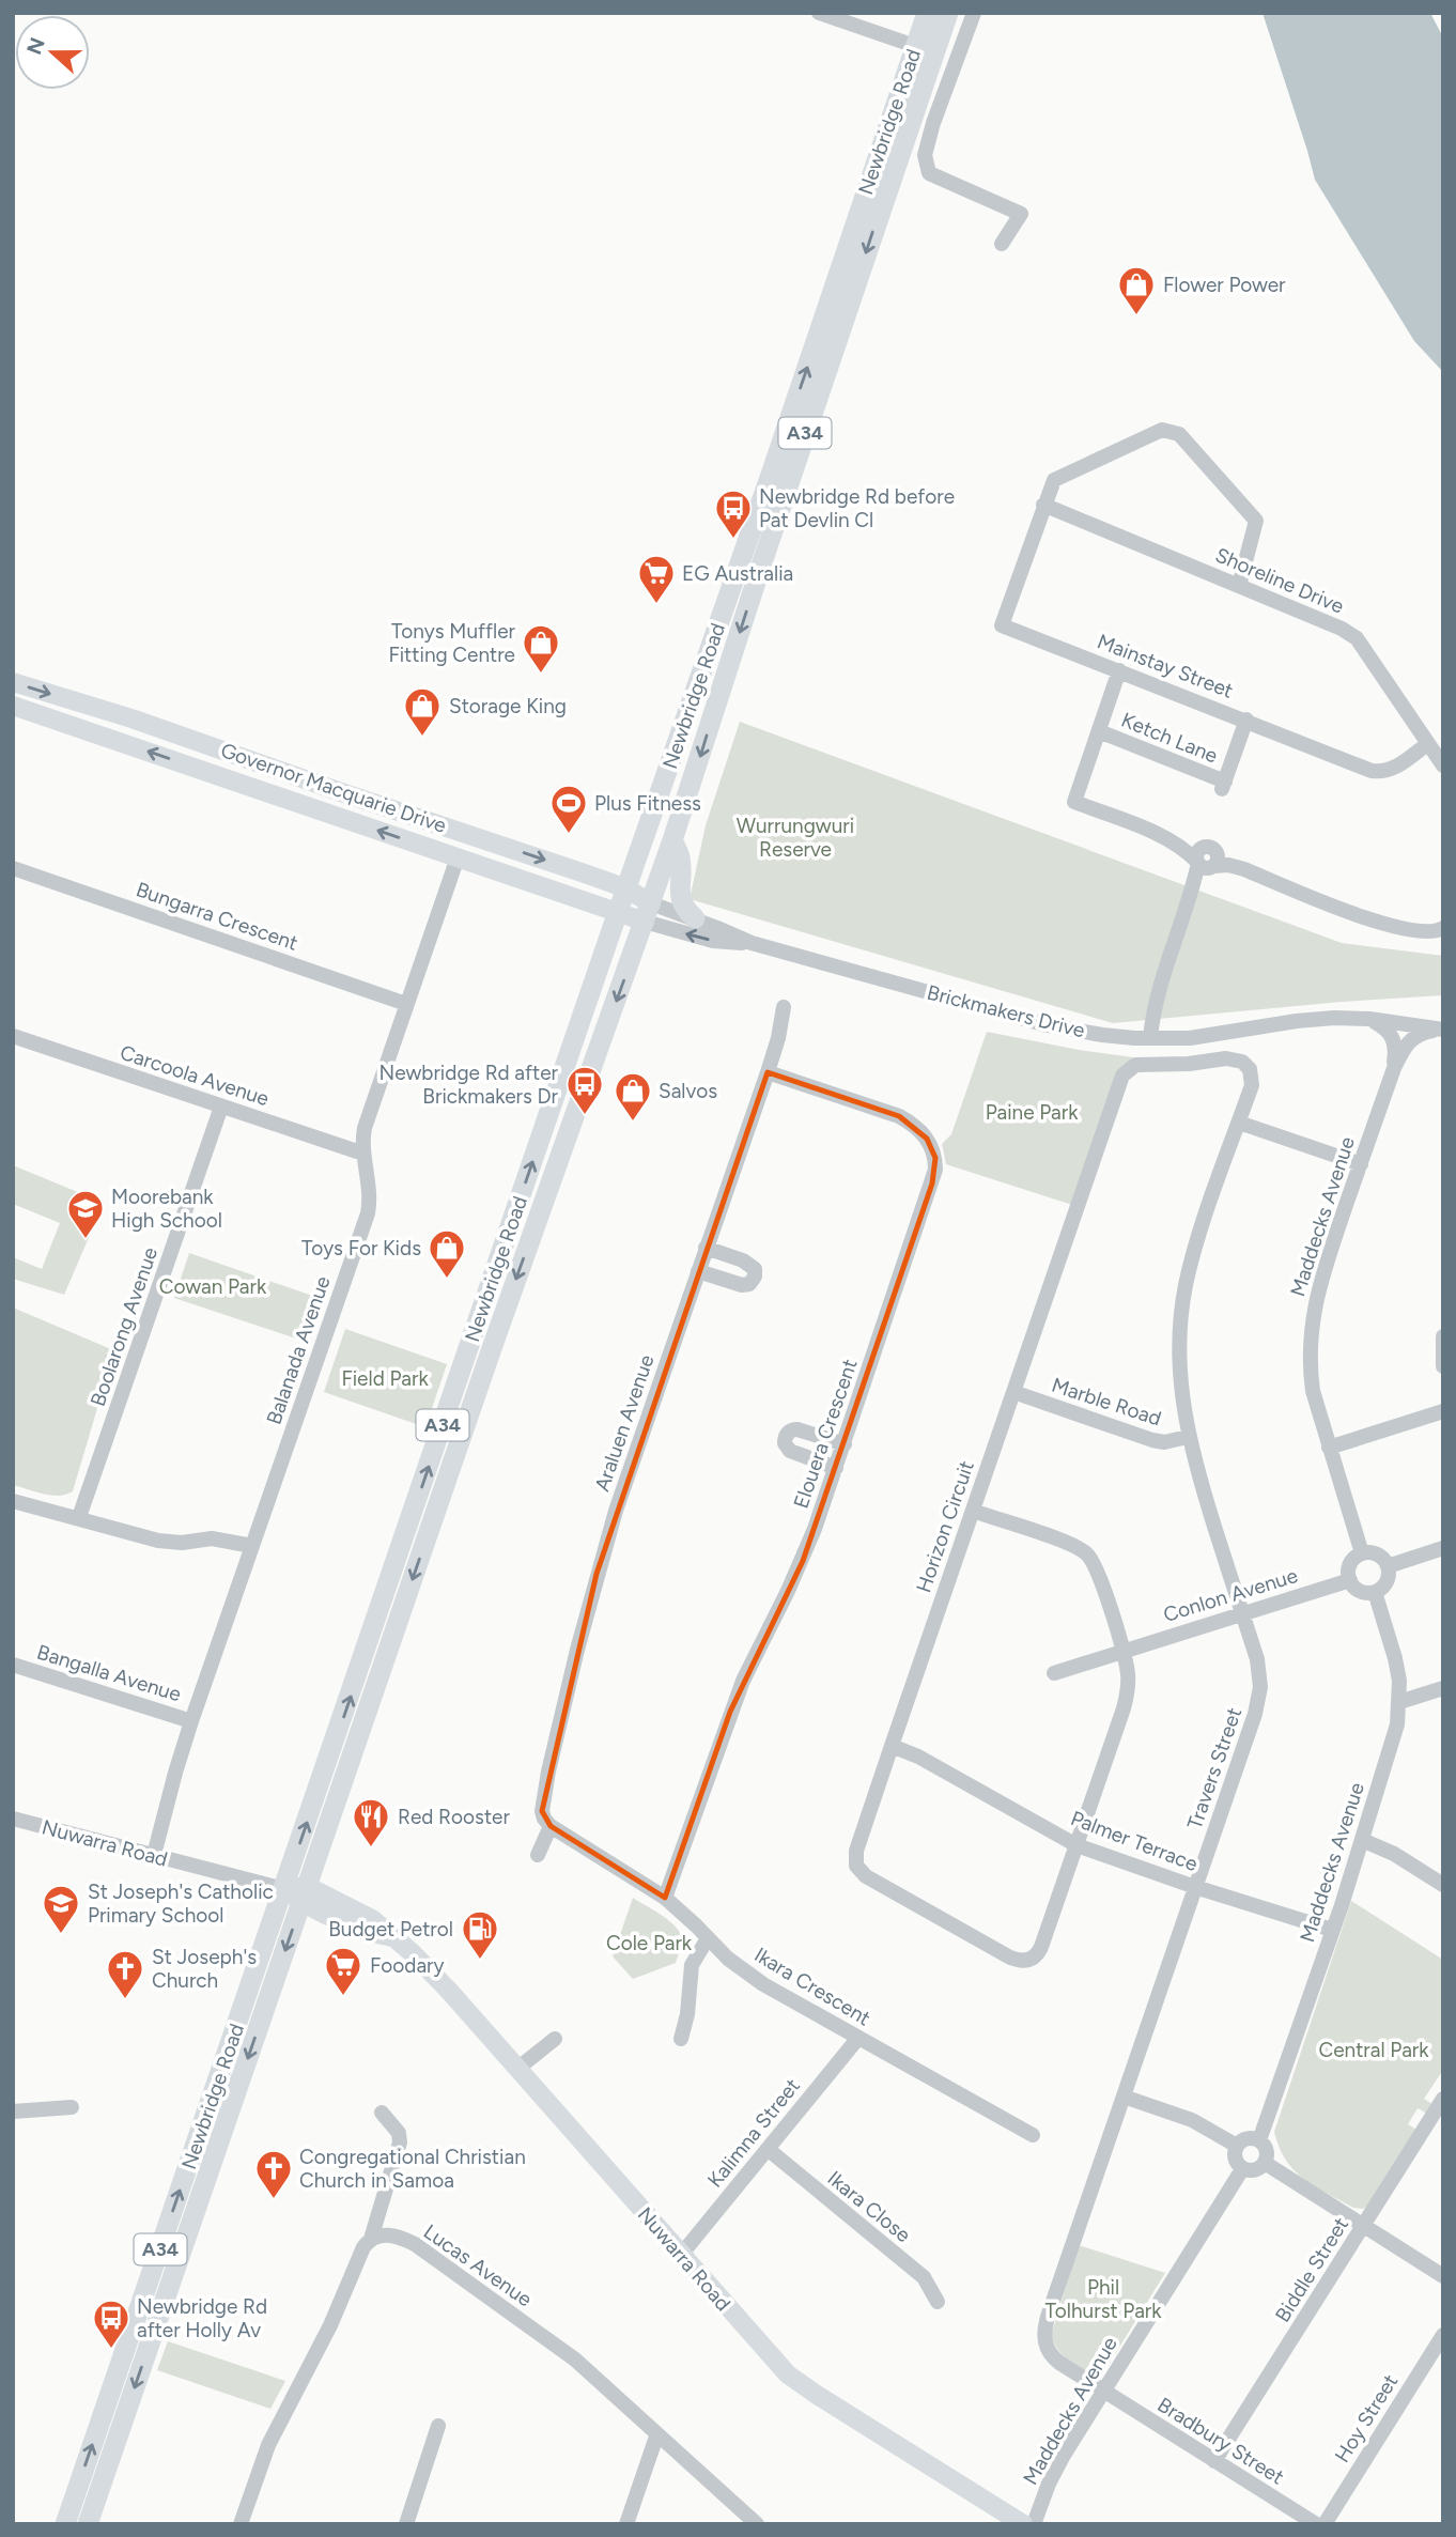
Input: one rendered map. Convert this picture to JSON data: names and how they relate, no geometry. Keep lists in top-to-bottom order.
{
  "streets": {
    "highway": ["Newbridge Road", "A34"],
    "main road": ["Governor Macquarie Drive", "Brickmakers Drive", "Nuwarra Road"],
    "street": [
      "Shoreline Drive",
      "Mainstay Street",
      "Ketch Lane",
      "Bungarra Crescent",
      "Carcoola Avenue",
      "Maddecks Avenue",
      "Boolarong Avenue",
      "Balanada Avenue",
      "Marble Road",
      "Araluen Avenue",
      "Elouera Crescent",
      "Horizon Circuit",
      "Conlon Avenue",
      "Bangalla Avenue",
      "Travers Street",
      "Palmer Terrace",
      "Ikara Crescent",
      "Kalimna Street",
      "Ikara Close",
      "Lucas Avenue",
      "Biddle Street",
      "Hoy Street",
      "Bradbury Street"
    ]
  },
  "crossings": [
    ["Newbridge Road", "Governor Macquarie Drive"],
    ["Newbridge Road", "Brickmakers Drive"],
    ["Newbridge Road", "Nuwarra Road"],
    ["Shoreline Drive", "Mainstay Street"],
    ["Mainstay Street", "Ketch Lane"],
    ["Governor Macquarie Drive", "Brickmakers Drive"],
    ["Governor Macquarie Drive", "Balanada Avenue"],
    ["Bungarra Crescent", "Balanada Avenue"],
    ["Brickmakers Drive", "Maddecks Avenue"],
    ["Carcoola Avenue", "Boolarong Avenue"],
    ["Carcoola Avenue", "Balanada Avenue"],
    ["Maddecks Avenue", "Conlon Avenue"],
    ["Maddecks Avenue", "Travers Street"],
    ["Maddecks Avenue", "Palmer Terrace"],
    ["Maddecks Avenue", "Bradbury Street"],
    ["Balanada Avenue", "Bangalla Avenue"],
    ["Balanada Avenue", "Nuwarra Road"],
    ["Marble Road", "Horizon Circuit"],
    ["Marble Road", "Travers Street"],
    ["Araluen Avenue", "Elouera Crescent"],
    ["Araluen Avenue", "Ikara Crescent"],
    ["Elouera Crescent", "Ikara Crescent"],
    ["Horizon Circuit", "Travers Street"],
    ["Horizon Circuit", "Palmer Terrace"],
    ["Conlon Avenue", "Travers Street"],
    ["Travers Street", "Palmer Terrace"],
    ["Travers Street", "Bradbury Street"],
    ["Nuwarra Road", "Kalimna Street"],
    ["Ikara Crescent", "Kalimna Street"],
    ["Kalimna Street", "Ikara Close"],
    ["Biddle Street", "Bradbury Street"]
  ],
  "parks": [
    "Wurrungwuri Reserve",
    "Paine Park",
    "Cowan Park",
    "Field Park",
    "Cole Park",
    "Central Park",
    "Phil Tolhurst Park"
  ],
  "places": {
    "shop": [
      "Flower Power",
      "Tonys Muffler Fitting Centre",
      "Storage King",
      "Salvos",
      "Toys For Kids"
    ],
    "bus stop": ["Newbridge Rd before Pat Devlin Cl", "Newbridge Rd after Brickmakers Dr", "Newbridge Rd after Holly Av"],
    "supermarket": ["EG Australia", "Foodary"],
    "sports": ["Plus Fitness"],
    "school or university": ["Moorebank High School", "St Joseph's Catholic Primary School"],
    "restaurant": ["Red Rooster"],
    "fuel station": ["Budget Petrol"],
    "church": ["St Joseph's Church", "Congregational Christian Church in Samoa"]
  },
  "north": "left"
}
